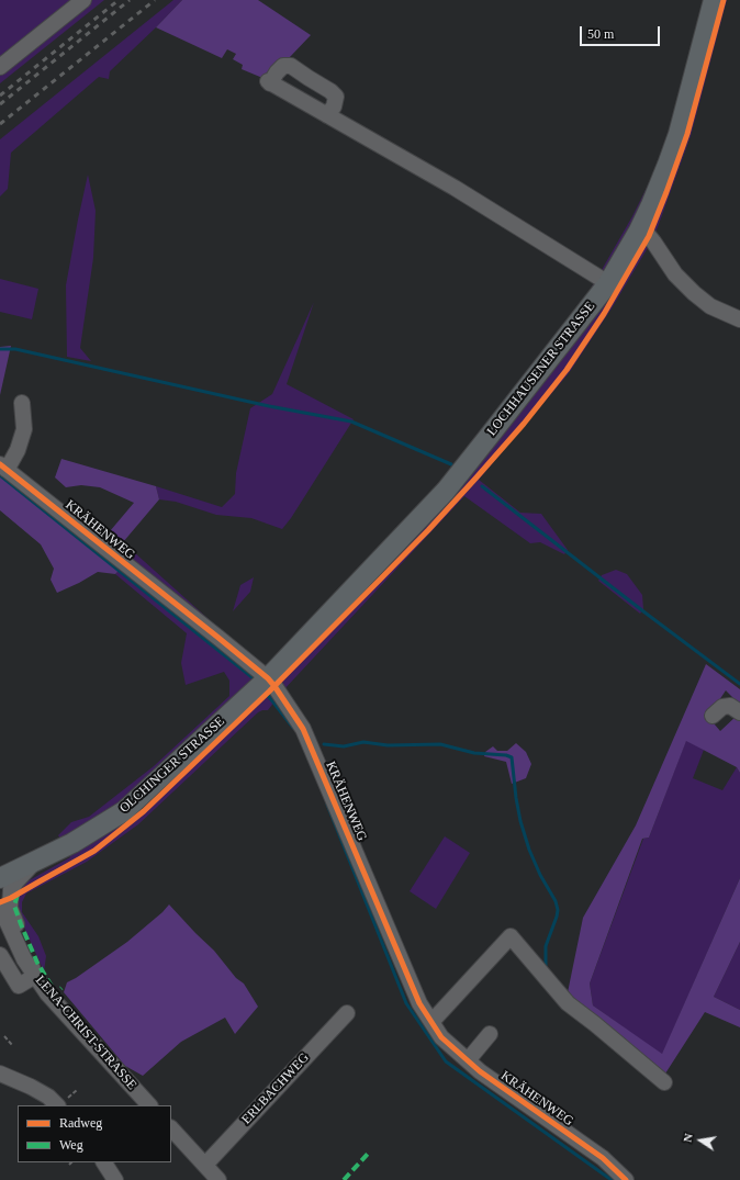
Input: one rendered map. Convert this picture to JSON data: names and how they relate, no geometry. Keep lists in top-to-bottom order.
{
  "streets": {
    "main road": ["LOCHHAUSENER STRASSE", "OLCHINGER STRASSE"],
    "street": ["KRÄHENWEG", "LENA-CHRIST-STRASSE", "ERLBACHWEG"]
  },
  "crossings": [
    ["LOCHHAUSENER STRASSE", "KRÄHENWEG"],
    ["LOCHHAUSENER STRASSE", "OLCHINGER STRASSE"],
    ["KRÄHENWEG", "OLCHINGER STRASSE"]
  ],
  "legend": ["Radweg", "Weg"],
  "scale_bar": "50 m",
  "north": "left"
}
